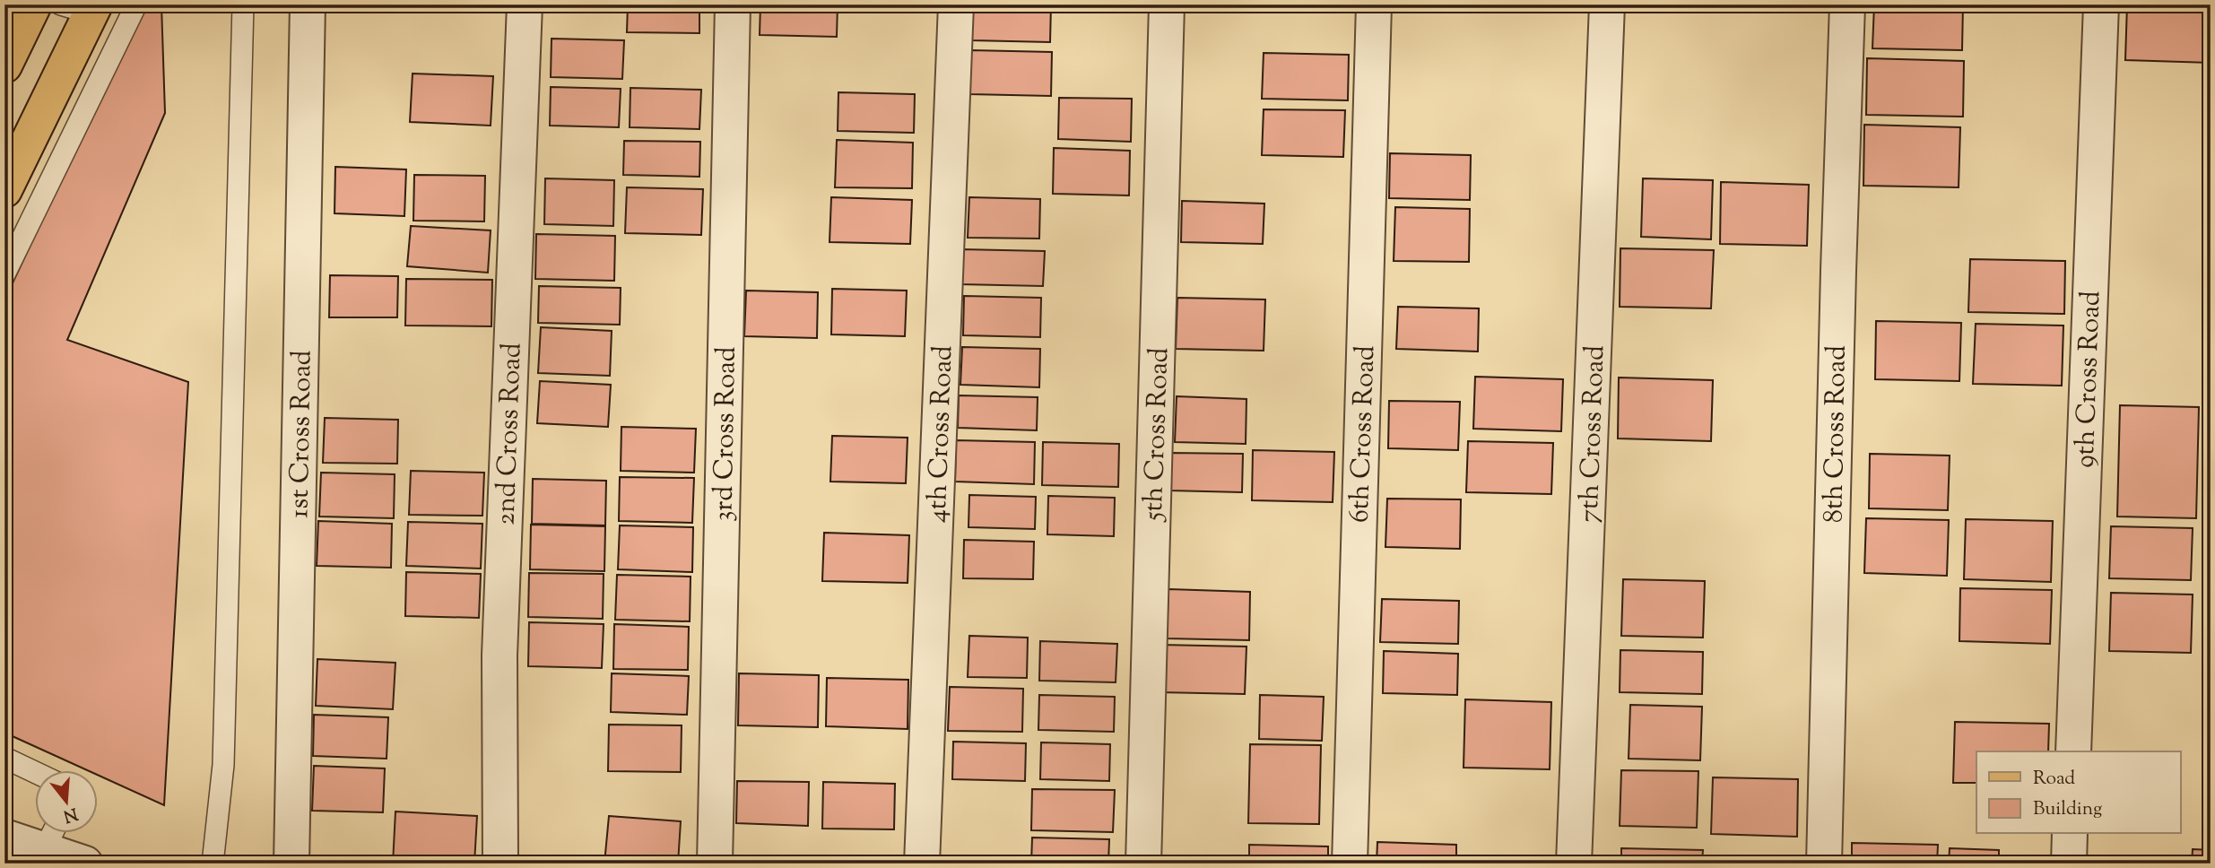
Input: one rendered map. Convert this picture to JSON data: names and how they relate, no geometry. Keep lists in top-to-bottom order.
{
  "streets": {
    "street": [
      "9th Cross Road",
      "1st Cross Road",
      "2nd Cross Road",
      "3rd Cross Road",
      "4th Cross Road",
      "5th Cross Road",
      "6th Cross Road",
      "7th Cross Road",
      "8th Cross Road"
    ]
  },
  "legend": ["Road", "Building"],
  "north": "bottom"
}
